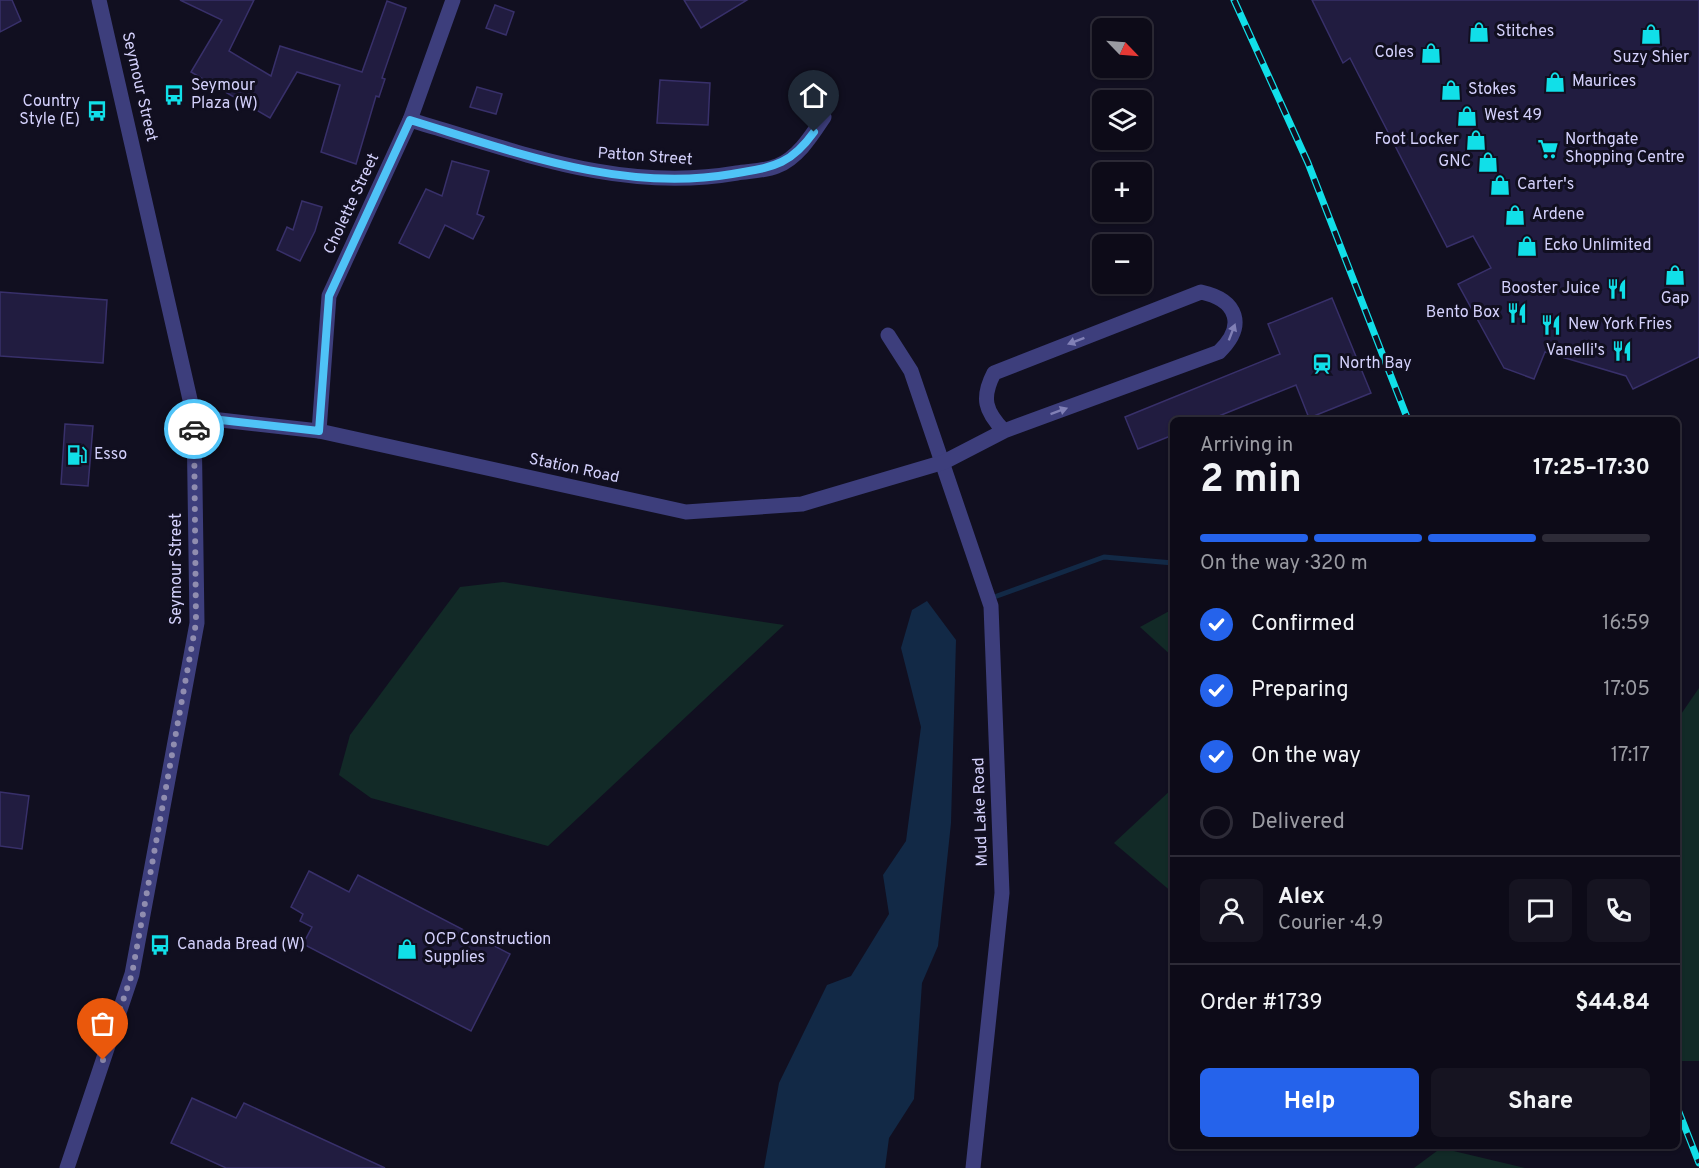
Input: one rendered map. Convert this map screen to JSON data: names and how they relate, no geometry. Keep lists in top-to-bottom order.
{
  "streets": {
    "street": [
      "Seymour Street",
      "Patton Street",
      "Cholette Street",
      "Station Road",
      "Mud Lake Road"
    ]
  },
  "crossings": [
    ["Seymour Street", "Station Road"],
    ["Patton Street", "Cholette Street"],
    ["Cholette Street", "Station Road"],
    ["Station Road", "Mud Lake Road"]
  ],
  "places": {
    "shop": [
      "Stitches",
      "Suzy Shier",
      "Coles",
      "Maurices",
      "Stokes",
      "West 49",
      "Foot Locker",
      "GNC",
      "Carter's",
      "Ardene",
      "Ecko Unlimited",
      "Gap",
      "OCP Construction Supplies"
    ],
    "bus stop": ["Seymour Plaza (W)", "Country Style (E)", "Canada Bread (W)"],
    "supermarket": ["Northgate Shopping Centre"],
    "restaurant": [
      "Booster Juice",
      "Bento Box",
      "New York Fries",
      "Vanelli's"
    ],
    "station": ["North Bay"],
    "fuel station": ["Esso"]
  },
  "north": "bottom right",
  "page": {
    "map_buttons": ["+", "−"],
    "heading": ["2 min", "Arriving in", "17:25–17:30"],
    "panel": [
      "Alex",
      "Courier · 4.9",
      "Order #1739",
      "$44.84"
    ],
    "bar": "On the way · 320 m",
    "list": [
      ["Confirmed", "16:59"],
      ["Preparing", "17:05"],
      ["On the way", "17:17"],
      "Delivered"
    ],
    "buttons": ["Help", "Share"]
  }
}
